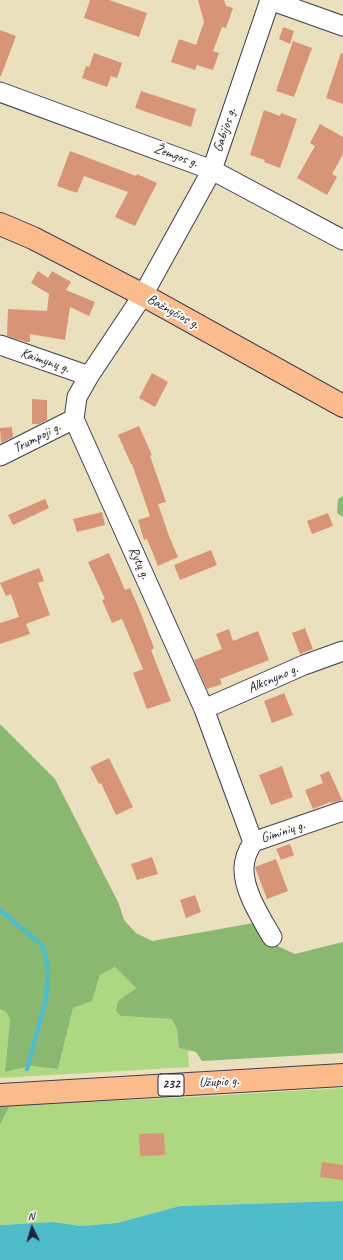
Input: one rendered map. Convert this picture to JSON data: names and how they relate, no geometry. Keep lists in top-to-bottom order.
{
  "streets": {
    "main road": ["Bažnyčios g.", "Užupio g.", "232"],
    "street": [
      "Gabijos g.",
      "Žemgos g.",
      "Kaimynų g.",
      "Trumpoji g.",
      "Rytų g.",
      "Alksnyno g.",
      "Giminių g."
    ]
  },
  "crossings": [
    ["Gabijos g.", "Žemgos g."],
    ["Gabijos g.", "Bažnyčios g."],
    ["Trumpoji g.", "Rytų g."],
    ["Rytų g.", "Alksnyno g."],
    ["Rytų g.", "Giminių g."]
  ],
  "north": "top"
}
